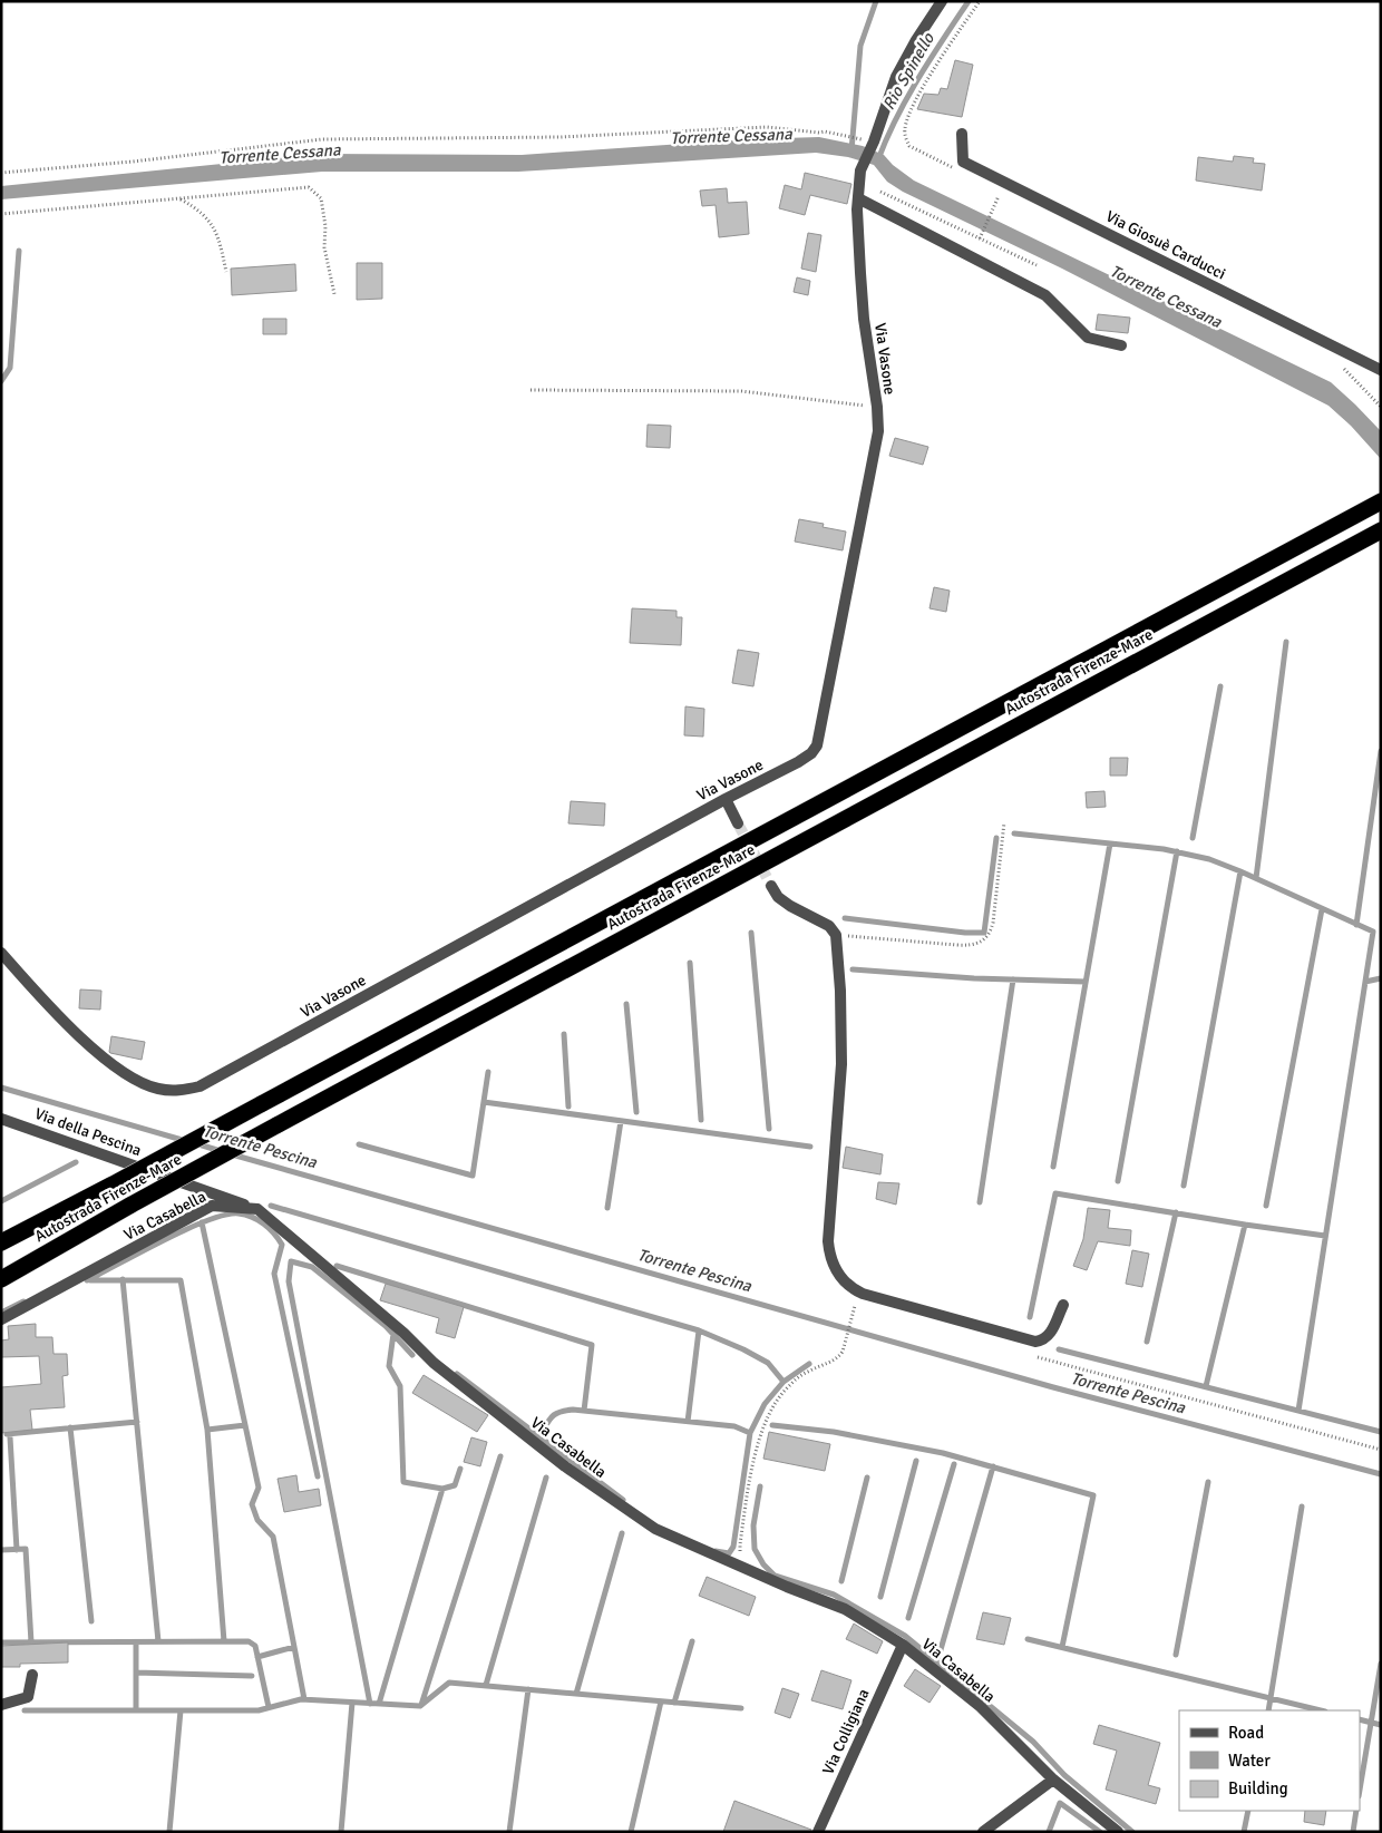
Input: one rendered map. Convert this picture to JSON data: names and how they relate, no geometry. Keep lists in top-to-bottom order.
{
  "streets": {
    "highway": ["Autostrada Firenze-Mare"],
    "street": [
      "Via Giosuè Carducci",
      "Via Vasone",
      "Via della Pescina",
      "Via Casabella",
      "Via Colligiana"
    ]
  },
  "crossings": [
    ["Via della Pescina", "Via Casabella"],
    ["Via Casabella", "Via Colligiana"]
  ],
  "water": ["Rio Spinello", "Torrente Cessana", "Torrente Pescina"],
  "legend": ["Road", "Water", "Building"]
}
